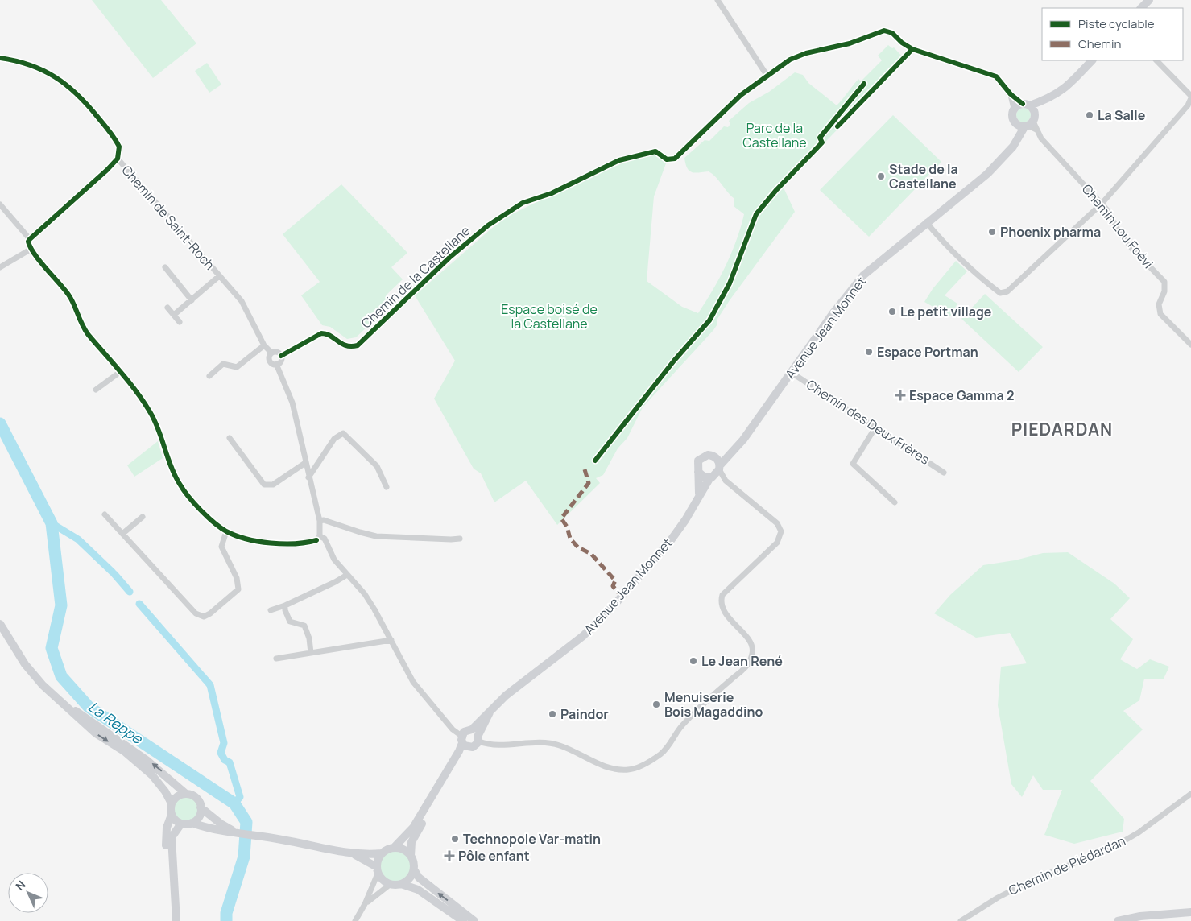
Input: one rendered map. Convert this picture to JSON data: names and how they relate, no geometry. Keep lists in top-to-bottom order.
{
  "streets": {
    "main road": ["Avenue Jean Monnet"],
    "street": [
      "Chemin de Saint-Roch",
      "Chemin Lou Foévi",
      "Chemin de la Castellane",
      "Chemin des Deux Frères",
      "Chemin de Piédardan"
    ]
  },
  "crossings": [
    ["Chemin de Saint-Roch", "Chemin de la Castellane"],
    ["Chemin Lou Foévi", "Avenue Jean Monnet"],
    ["Chemin de la Castellane", "Avenue Jean Monnet"],
    ["Avenue Jean Monnet", "Chemin des Deux Frères"]
  ],
  "districts": ["PIEDARDAN"],
  "water": ["La Reppe"],
  "parks": ["Parc de la Castellane", "Espace boisé de la Castellane"],
  "places": {
    "other": [
      "La Salle",
      "Stade de la Castellane",
      "Phoenix pharma",
      "Le petit village",
      "Espace Portman",
      "Le Jean René",
      "Menuiserie Bois Magaddino",
      "Paindor",
      "Technopole Var-matin"
    ],
    "health": ["Espace Gamma 2", "Pôle enfant"]
  },
  "legend": ["Piste cyclable", "Chemin"],
  "north": "top left"
}
